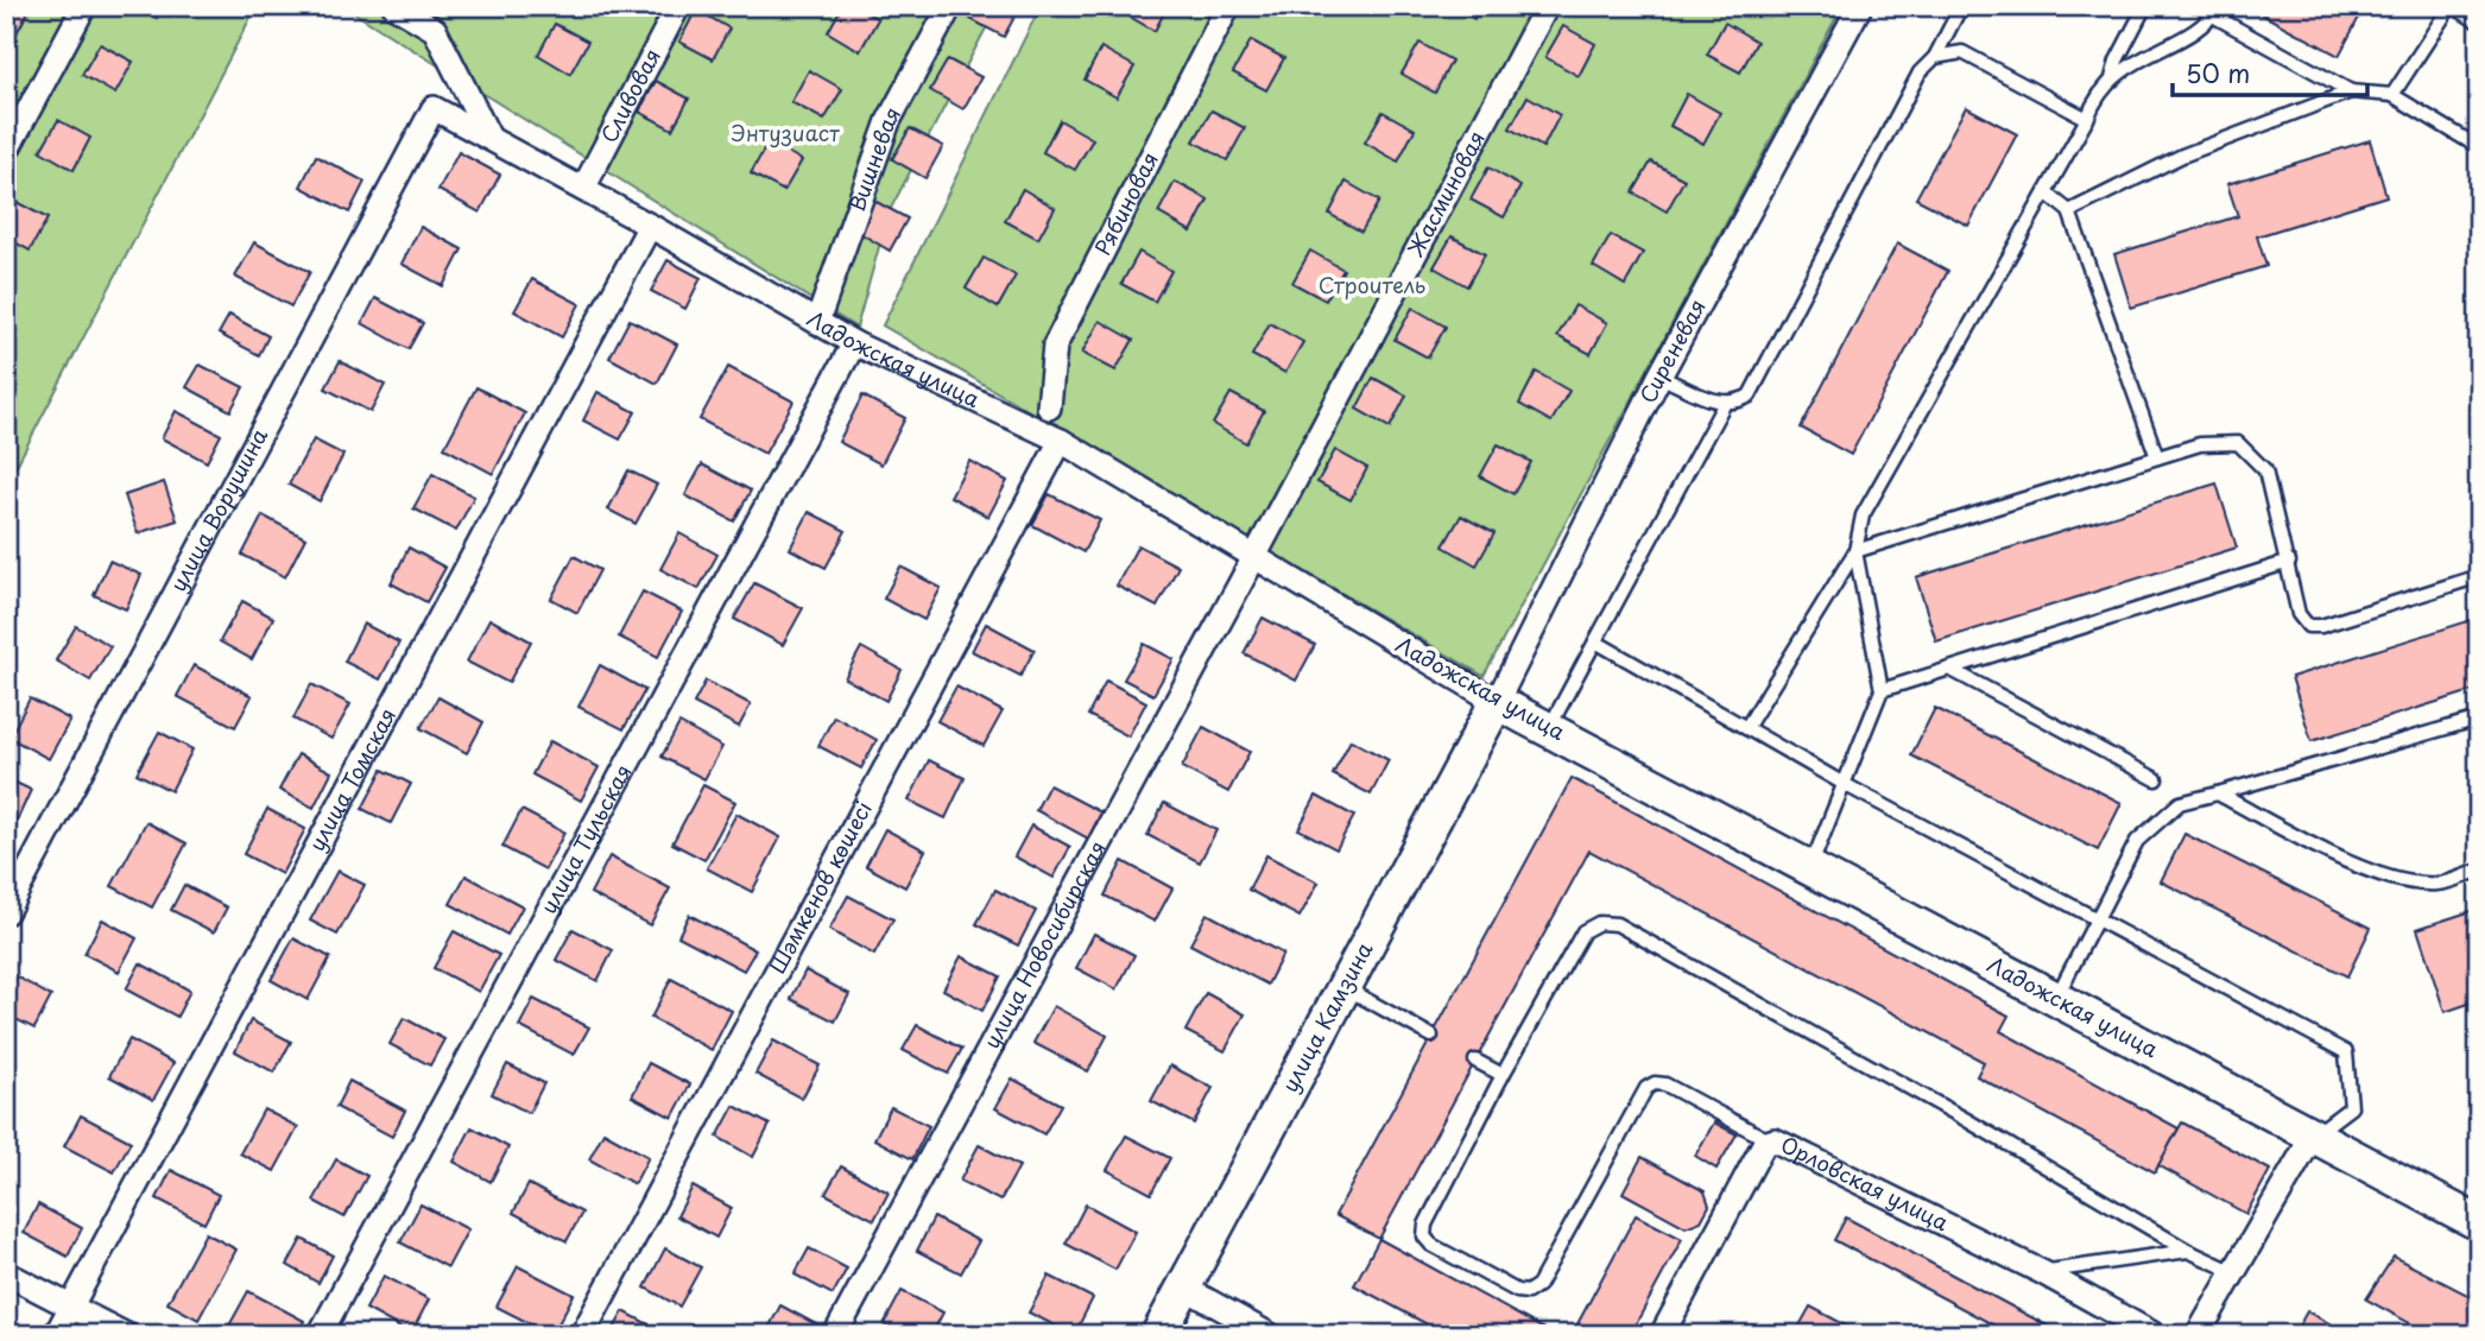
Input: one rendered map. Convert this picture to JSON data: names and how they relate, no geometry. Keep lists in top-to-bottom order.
{
  "streets": {
    "main road": ["Ладожская улица", "улица Камзина"],
    "street": [
      "Сливовая",
      "Вишневая",
      "Жасминовая",
      "Рябиновая",
      "Сиреневая",
      "улица Ворушина",
      "улица Томская",
      "улица Тульская",
      "Шәмкенов көшесі",
      "улица Новосибирская",
      "Орловская улица"
    ]
  },
  "crossings": [
    ["Сливовая", "Ладожская улица"],
    ["Вишневая", "Ладожская улица"],
    ["Жасминовая", "Ладожская улица"],
    ["Жасминовая", "улица Новосибирская"],
    ["Сиреневая", "Ладожская улица"],
    ["Сиреневая", "улица Камзина"],
    ["Ладожская улица", "улица Ворушина"],
    ["Ладожская улица", "улица Томская"],
    ["Ладожская улица", "улица Тульская"],
    ["Ладожская улица", "Шәмкенов көшесі"],
    ["Ладожская улица", "улица Новосибирская"],
    ["Ладожская улица", "улица Камзина"]
  ],
  "parks": ["Энтузиаст", "Строитель"],
  "scale_bar": "50 m"
}
